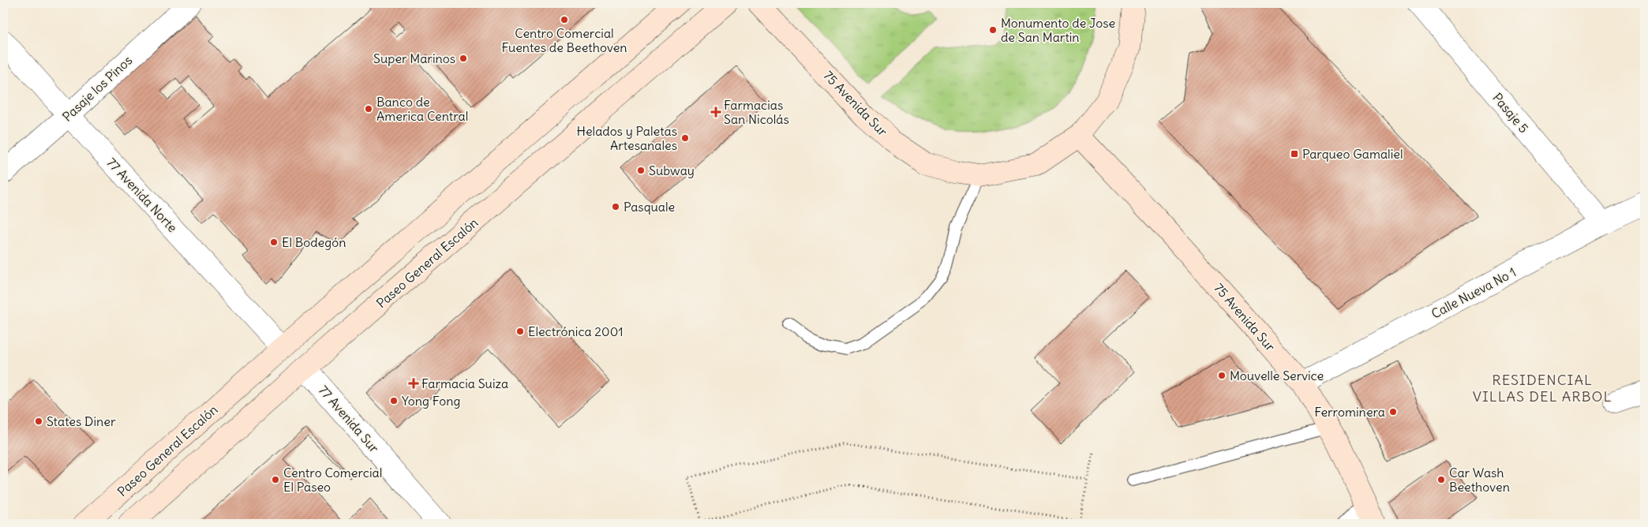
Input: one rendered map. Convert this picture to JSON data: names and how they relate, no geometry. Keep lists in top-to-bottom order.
{
  "streets": {
    "main road": ["75 Avenida Sur", "Paseo General Escalón"],
    "street": [
      "Pasaje los Pinos",
      "Pasaje 5",
      "77 Avenida Norte",
      "Calle Nueva No 1",
      "77 Avenida Sur"
    ]
  },
  "crossings": [
    ["Pasaje los Pinos", "77 Avenida Norte"],
    ["75 Avenida Sur", "Calle Nueva No 1"],
    ["Pasaje 5", "Calle Nueva No 1"],
    ["77 Avenida Norte", "Paseo General Escalón"],
    ["Paseo General Escalón", "77 Avenida Sur"]
  ],
  "districts": ["RESIDENCIAL VILLAS DEL ARBOL"],
  "places": {
    "other": [
      "Centro Comercial Fuentes de Beethoven",
      "Monumento de Jose de San Martin",
      "Super Marinos",
      "Banco de America Central",
      "Helados y Paletas Artesanales",
      "Subway",
      "Pasquale",
      "El Bodegón",
      "Electrónica 2001",
      "Mouvelle Service",
      "Yong Fong",
      "Ferrominera",
      "States Diner",
      "Centro Comercial El Paseo",
      "Car Wash Beethoven"
    ],
    "health": ["Farmacias San Nicolás", "Farmacia Suiza"],
    "transit": ["Parqueo Gamaliel"]
  }
}
